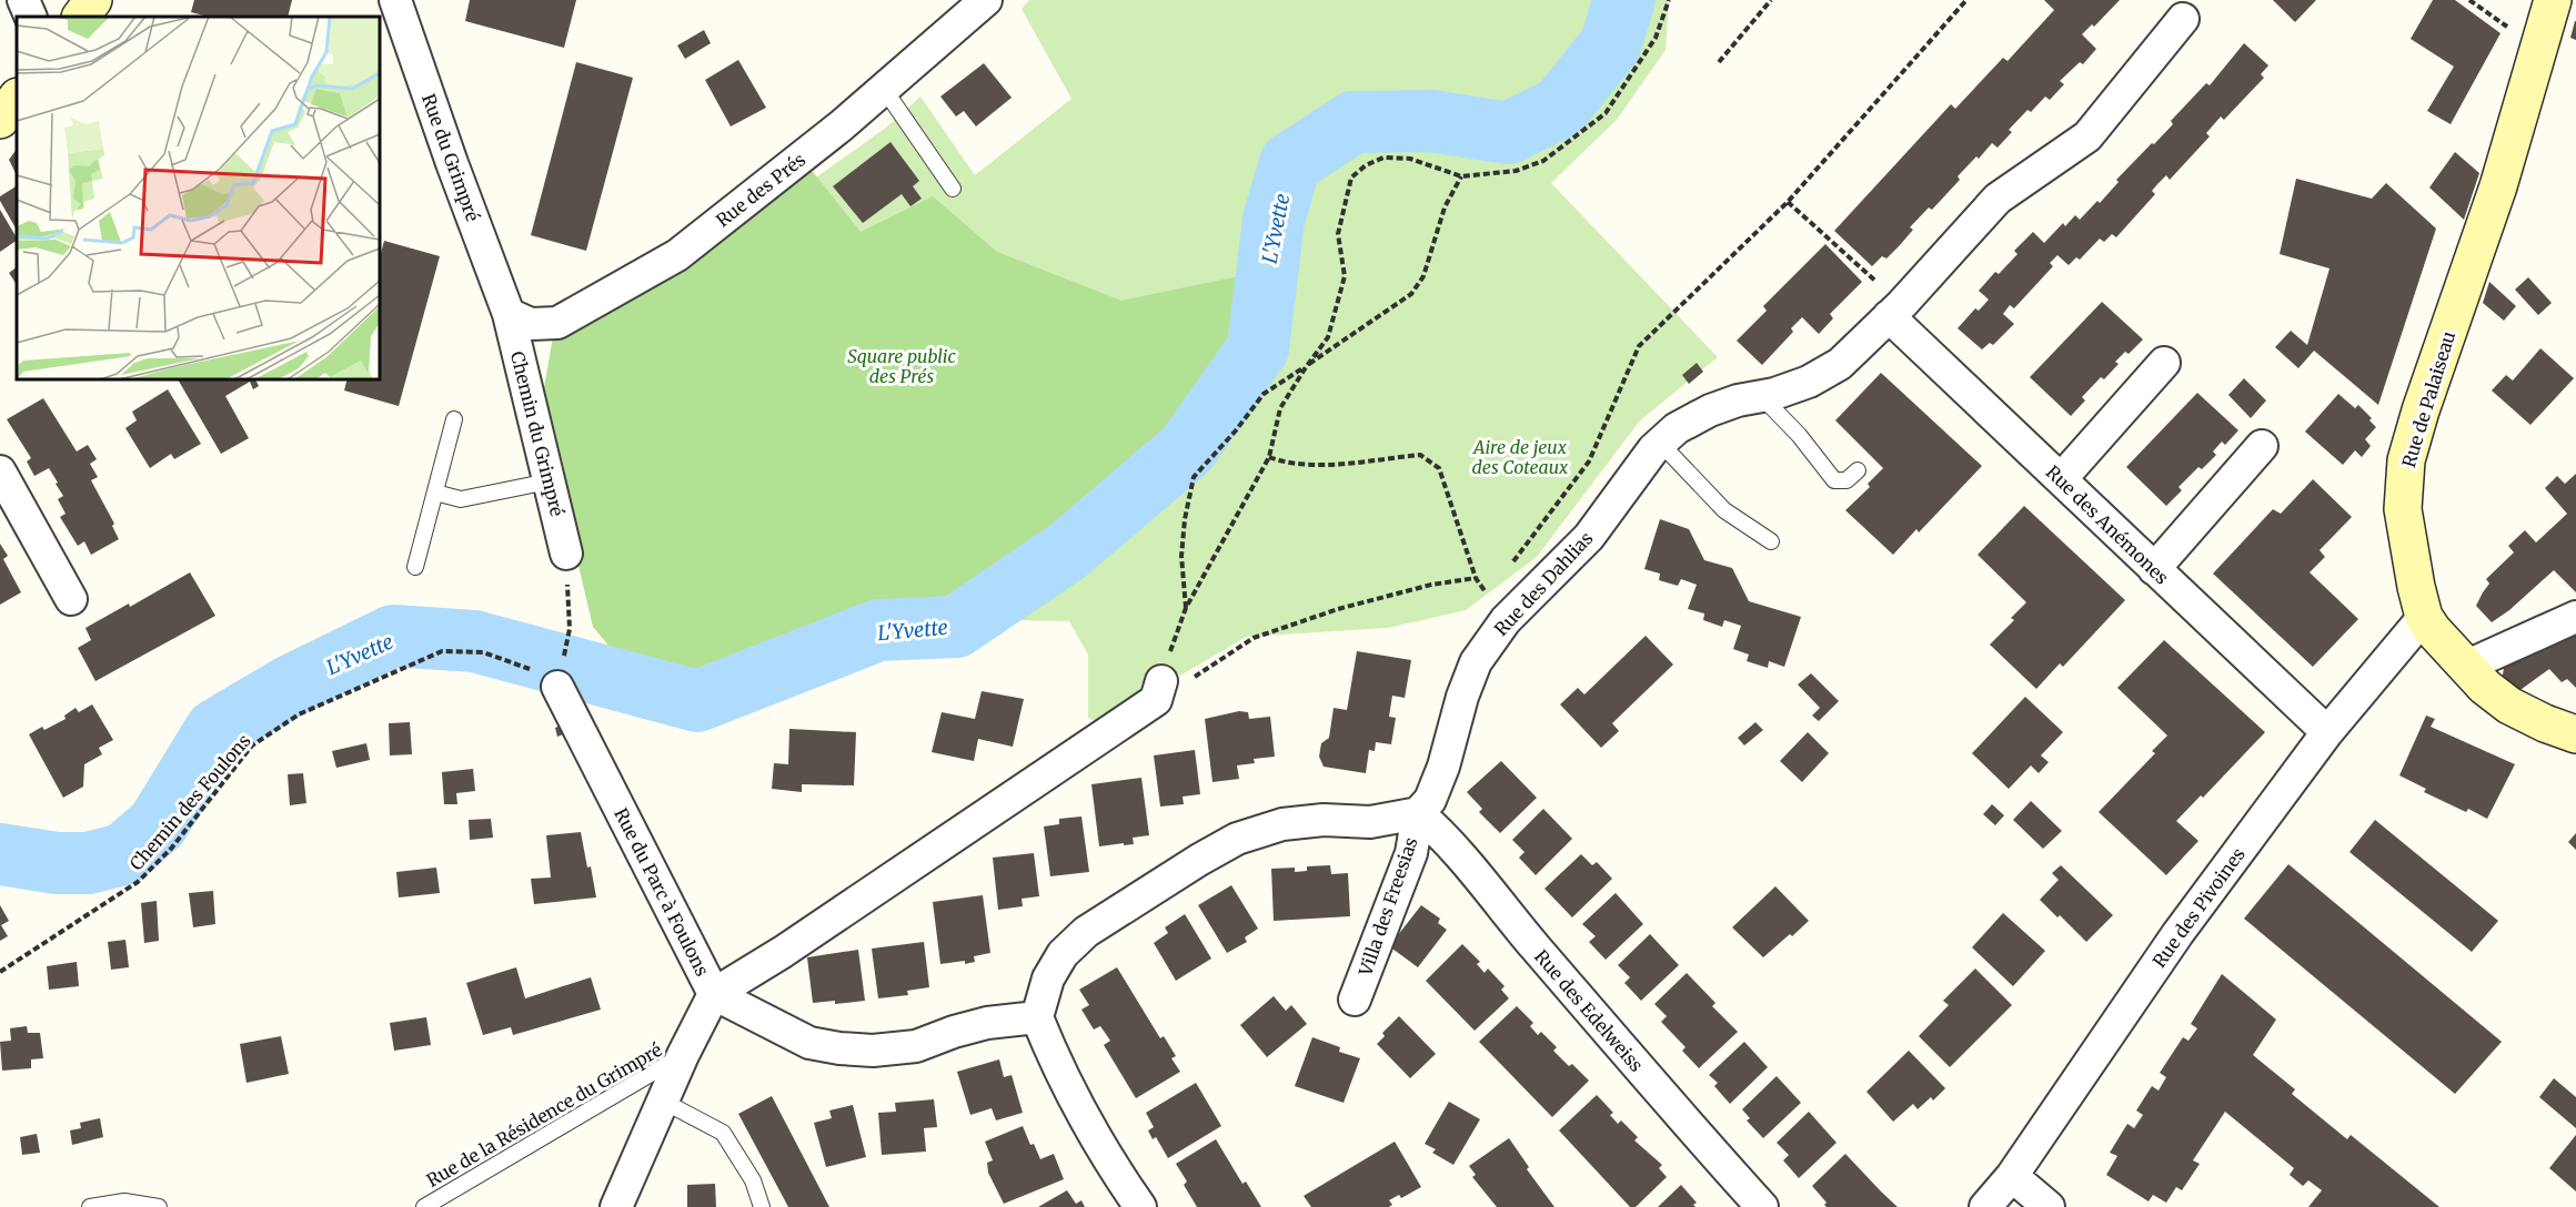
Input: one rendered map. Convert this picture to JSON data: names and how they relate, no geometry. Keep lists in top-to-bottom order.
{
  "streets": {
    "street": [
      "Rue du Grimpré",
      "Rue des Prés",
      "Rue de Palaiseau",
      "Chemin du Grimpré",
      "Rue des Anémones",
      "Rue des Dahlias",
      "Rue du Parc à Foulons",
      "Villa des Freesias",
      "Rue des Pivoines",
      "Rue des Edelweiss"
    ],
    "lane": ["Rue de la Résidence du Grimpré"],
    "path": ["Chemin des Foulons"]
  },
  "crossings": [
    ["Rue du Grimpré", "Rue des Prés"],
    ["Rue du Grimpré", "Chemin du Grimpré"],
    ["Rue des Prés", "Chemin du Grimpré"],
    ["Rue de Palaiseau", "Rue des Pivoines"],
    ["Rue des Anémones", "Rue des Dahlias"],
    ["Rue des Anémones", "Rue des Pivoines"],
    ["Rue des Dahlias", "Villa des Freesias"],
    ["Rue des Dahlias", "Rue des Edelweiss"],
    ["Chemin des Foulons", "Rue du Parc à Foulons"],
    ["Rue du Parc à Foulons", "Rue de la Résidence du Grimpré"],
    ["Villa des Freesias", "Rue des Edelweiss"]
  ],
  "water": ["L'Yvette"],
  "parks": ["Square public des Prés", "Aire de jeux des Coteaux"]
}
